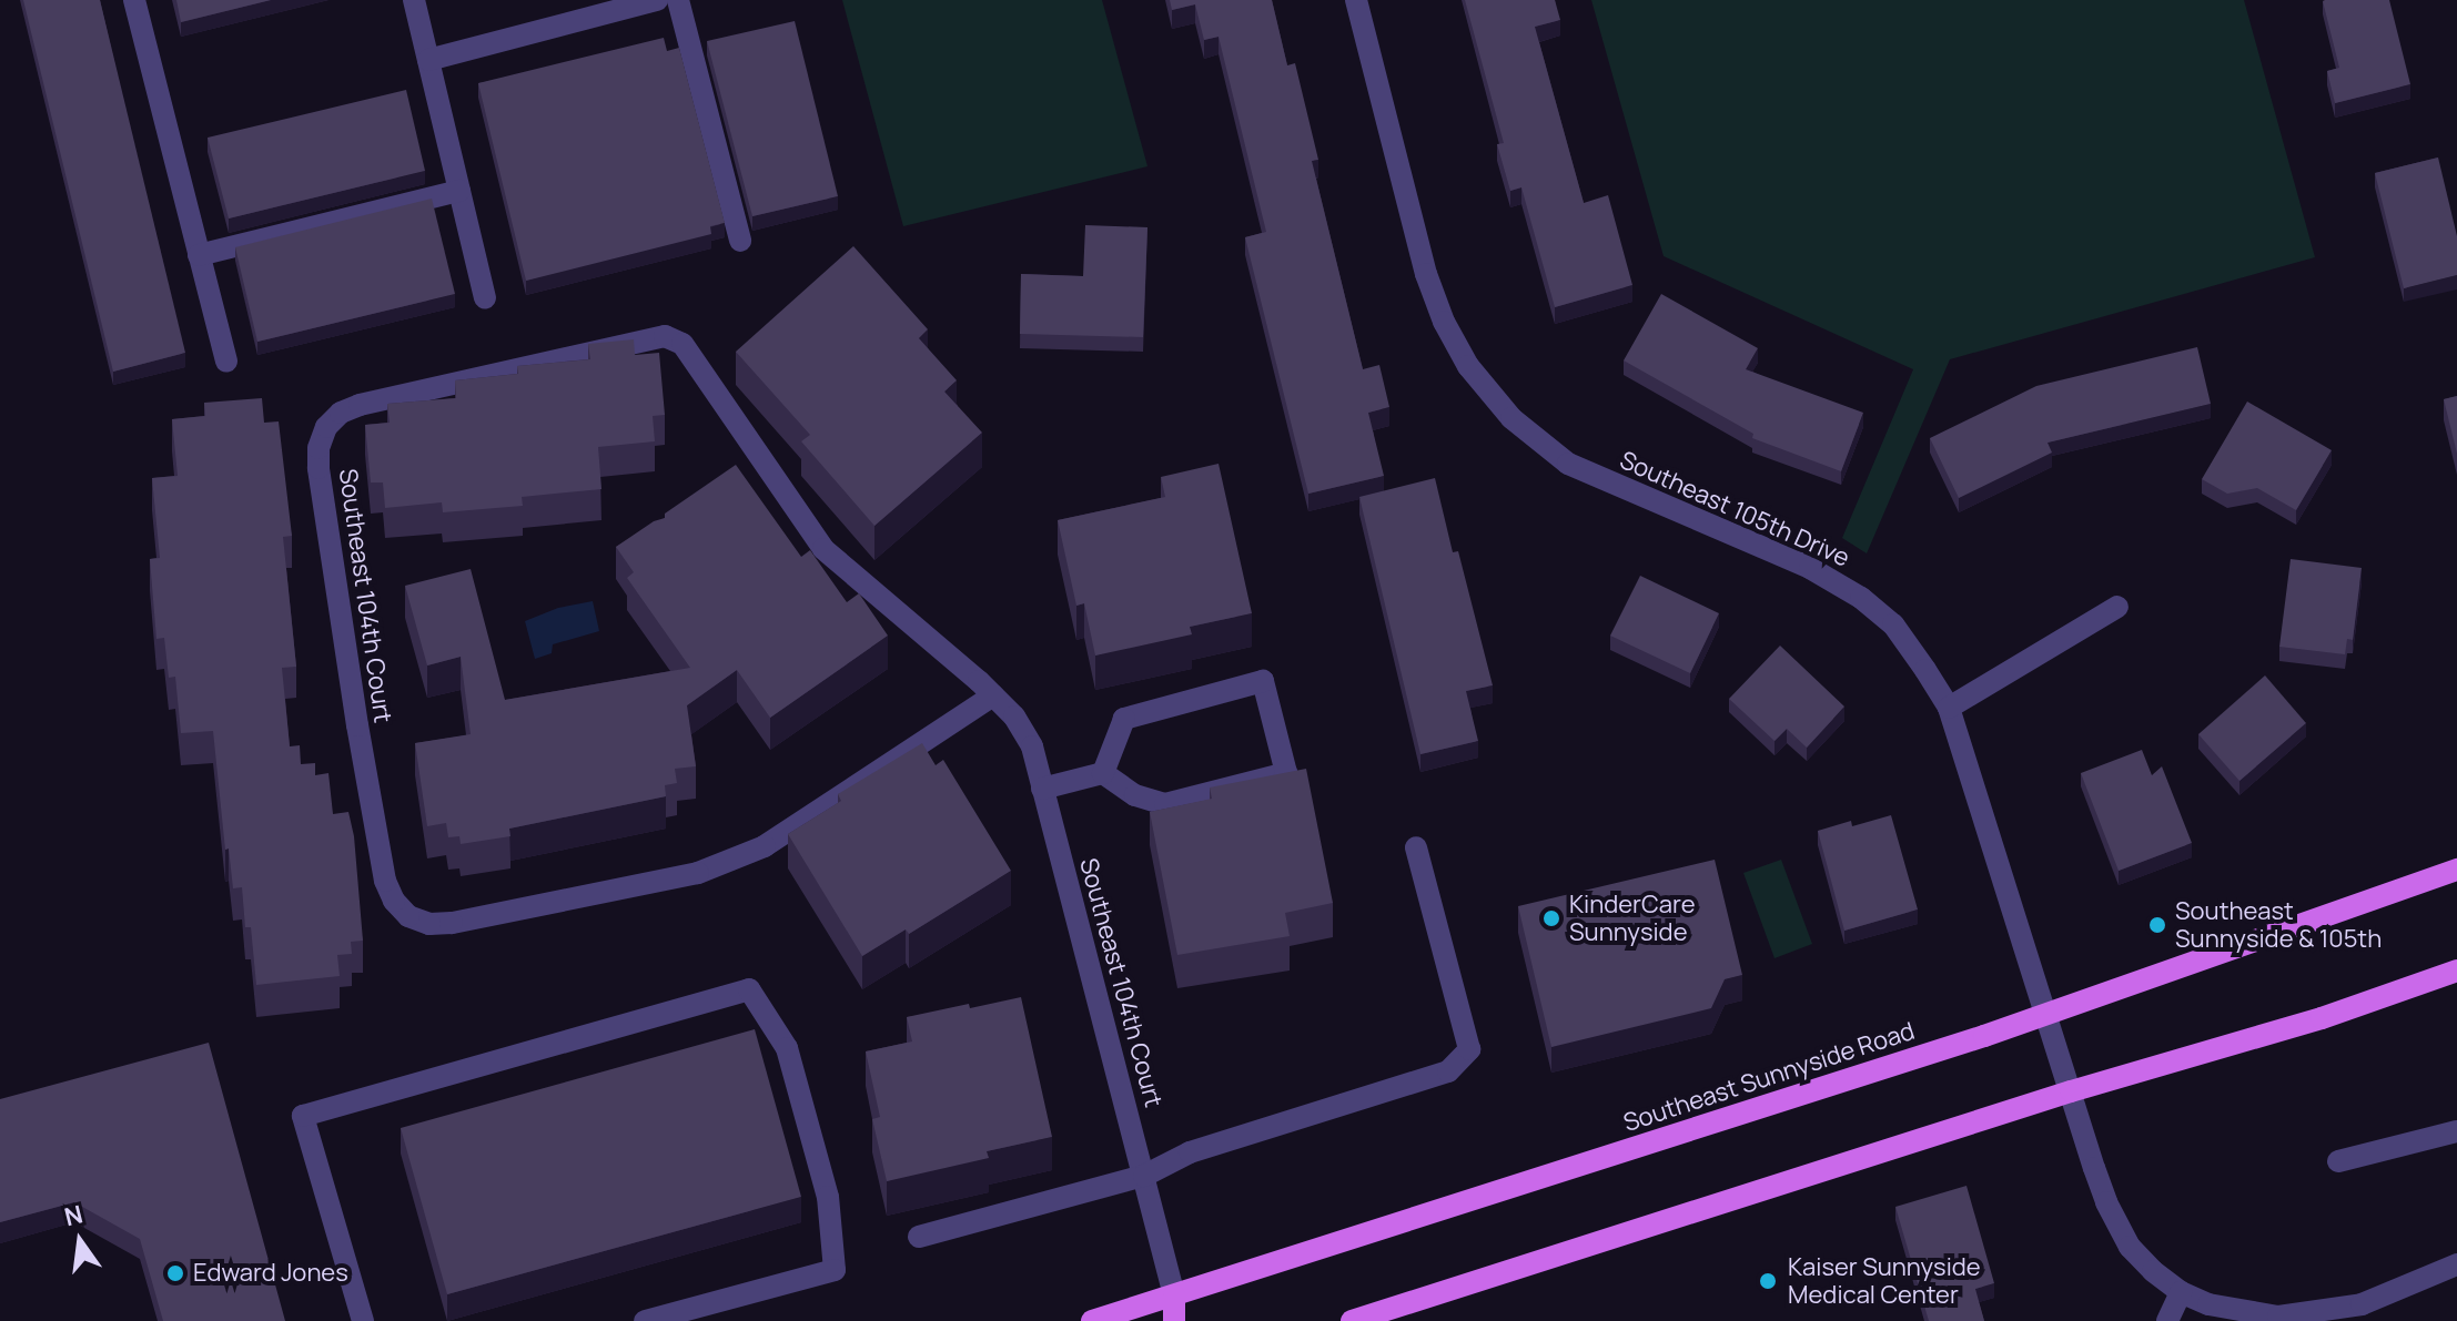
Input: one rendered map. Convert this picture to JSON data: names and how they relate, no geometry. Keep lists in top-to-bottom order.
{
  "streets": {
    "main road": ["Southeast Sunnyside Road"],
    "street": ["Southeast 105th Drive", "Southeast 104th Court"]
  },
  "crossings": [
    ["Southeast 105th Drive", "Southeast Sunnyside Road"],
    ["Southeast 104th Court", "Southeast Sunnyside Road"]
  ],
  "places": [
    "KinderCare Sunnyside",
    "Southeast Sunnyside & 105th",
    "Edward Jones",
    "Kaiser Sunnyside Medical Center"
  ],
  "north": "top"
}
